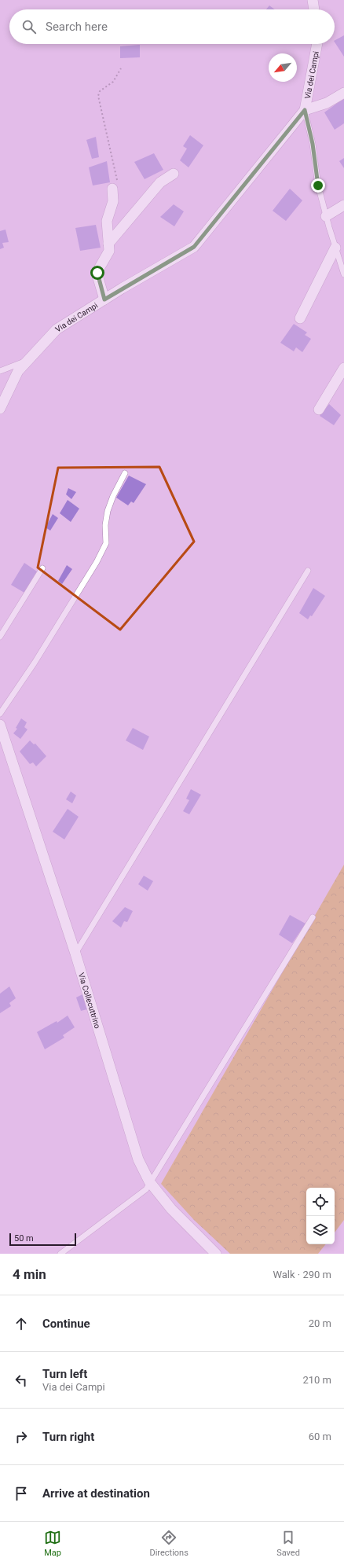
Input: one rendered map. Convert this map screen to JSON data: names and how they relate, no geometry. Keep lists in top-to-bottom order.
{
  "streets": {
    "street": ["Via dei Campi", "Via Collecuttrino"]
  },
  "scale_bar": "50 m",
  "north": "bottom left",
  "page": {
    "search": "Search here",
    "scale": "50 m",
    "heading": ["4 min", "Walk · 290 m"],
    "list": [
      ["Continue", "20 m"],
      ["Turn left", "Via dei Campi", "210 m"],
      ["Turn right", "60 m"],
      "Arrive at destination"
    ],
    "nav": ["Map", "Directions", "Saved"]
  }
}
